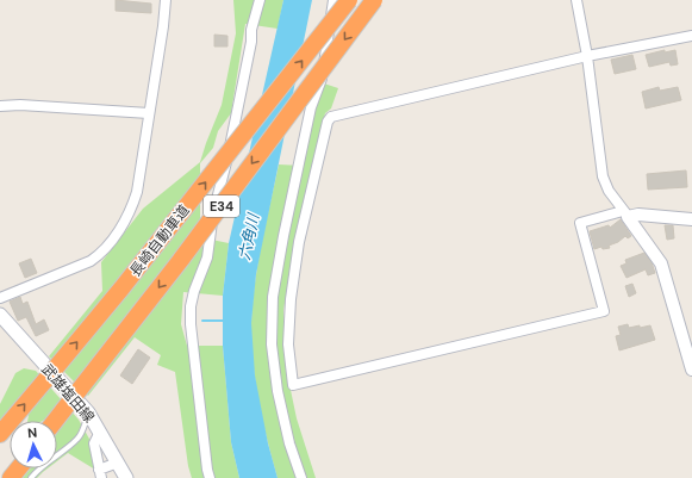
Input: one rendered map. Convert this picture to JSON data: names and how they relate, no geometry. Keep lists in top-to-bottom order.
{
  "streets": {
    "highway": ["E34", "長崎自動車道"],
    "main road": ["武雄塩田線"]
  },
  "water": ["六角川"],
  "north": "top"
}
